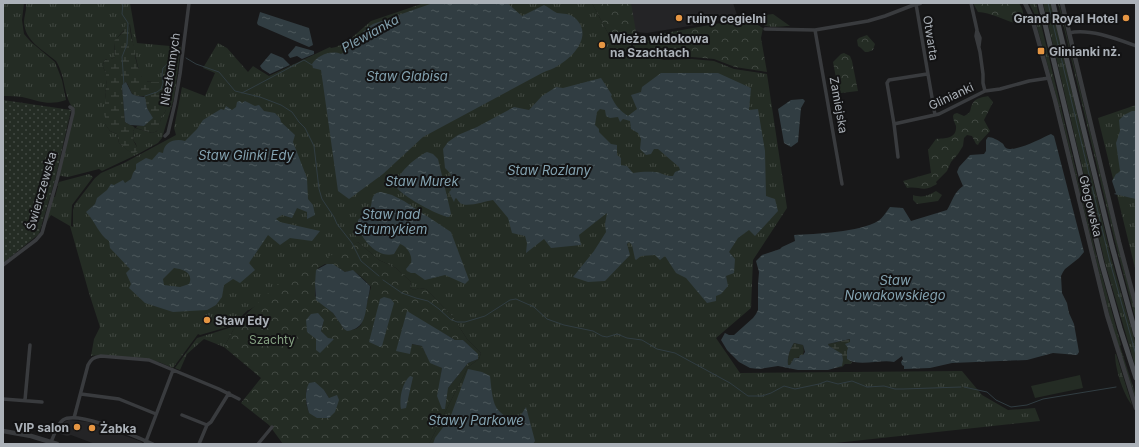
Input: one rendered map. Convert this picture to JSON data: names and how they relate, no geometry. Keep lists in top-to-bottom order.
{
  "streets": {
    "main road": ["Głogowska"],
    "street": [
      "Otwarta",
      "Niezłomnych",
      "Glinianki",
      "Zamiejska",
      "Świerczewska"
    ]
  },
  "crossings": [
    ["Otwarta", "Glinianki"],
    ["Glinianki", "Głogowska"]
  ],
  "water": [
    "Plewianka",
    "Staw Glabisa",
    "Staw Glinki Edy",
    "Staw Rozlany",
    "Staw Murek",
    "Staw nad Strumykiem",
    "Staw Nowakowskiego",
    "Stawy Parkowe"
  ],
  "parks": ["Szachty"],
  "places": {
    "other": [
      "ruiny cegielni",
      "Grand Royal Hotel",
      "Wieża widokowa na Szachtach",
      "Staw Edy",
      "VIP salon",
      "Żabka"
    ],
    "transit": ["Glinianki nż."]
  }
}
